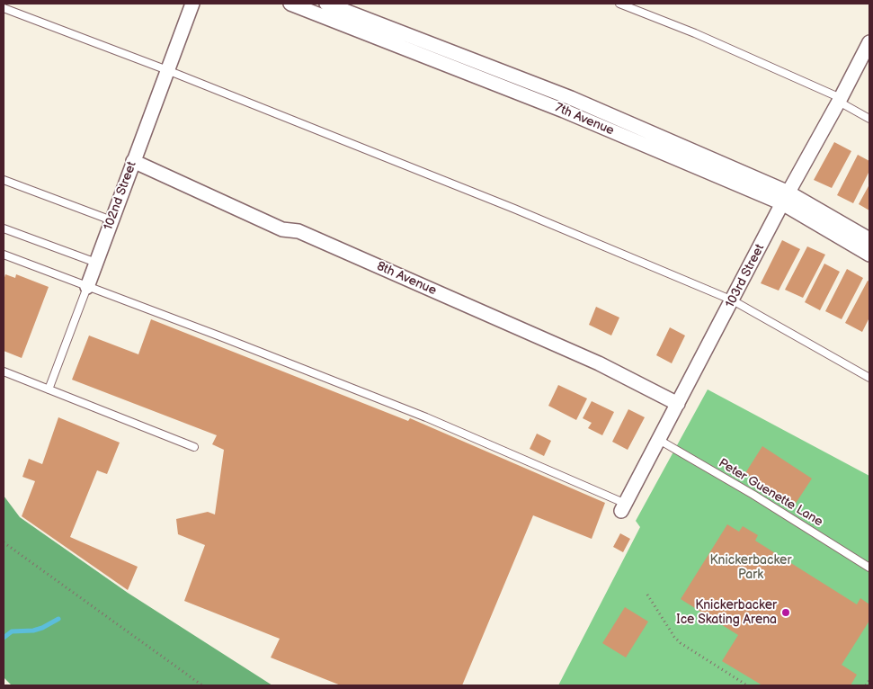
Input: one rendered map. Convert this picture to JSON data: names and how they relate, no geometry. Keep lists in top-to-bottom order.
{
  "streets": {
    "street": [
      "7th Avenue",
      "102nd Street",
      "103rd Street",
      "8th Avenue"
    ],
    "lane": ["Peter Guenette Lane"]
  },
  "crossings": [
    ["7th Avenue", "103rd Street"],
    ["102nd Street", "8th Avenue"],
    ["103rd Street", "8th Avenue"],
    ["103rd Street", "Peter Guenette Lane"]
  ],
  "parks": ["Knickerbacker Park"],
  "places": ["Knickerbacker Ice Skating Arena"]
}
